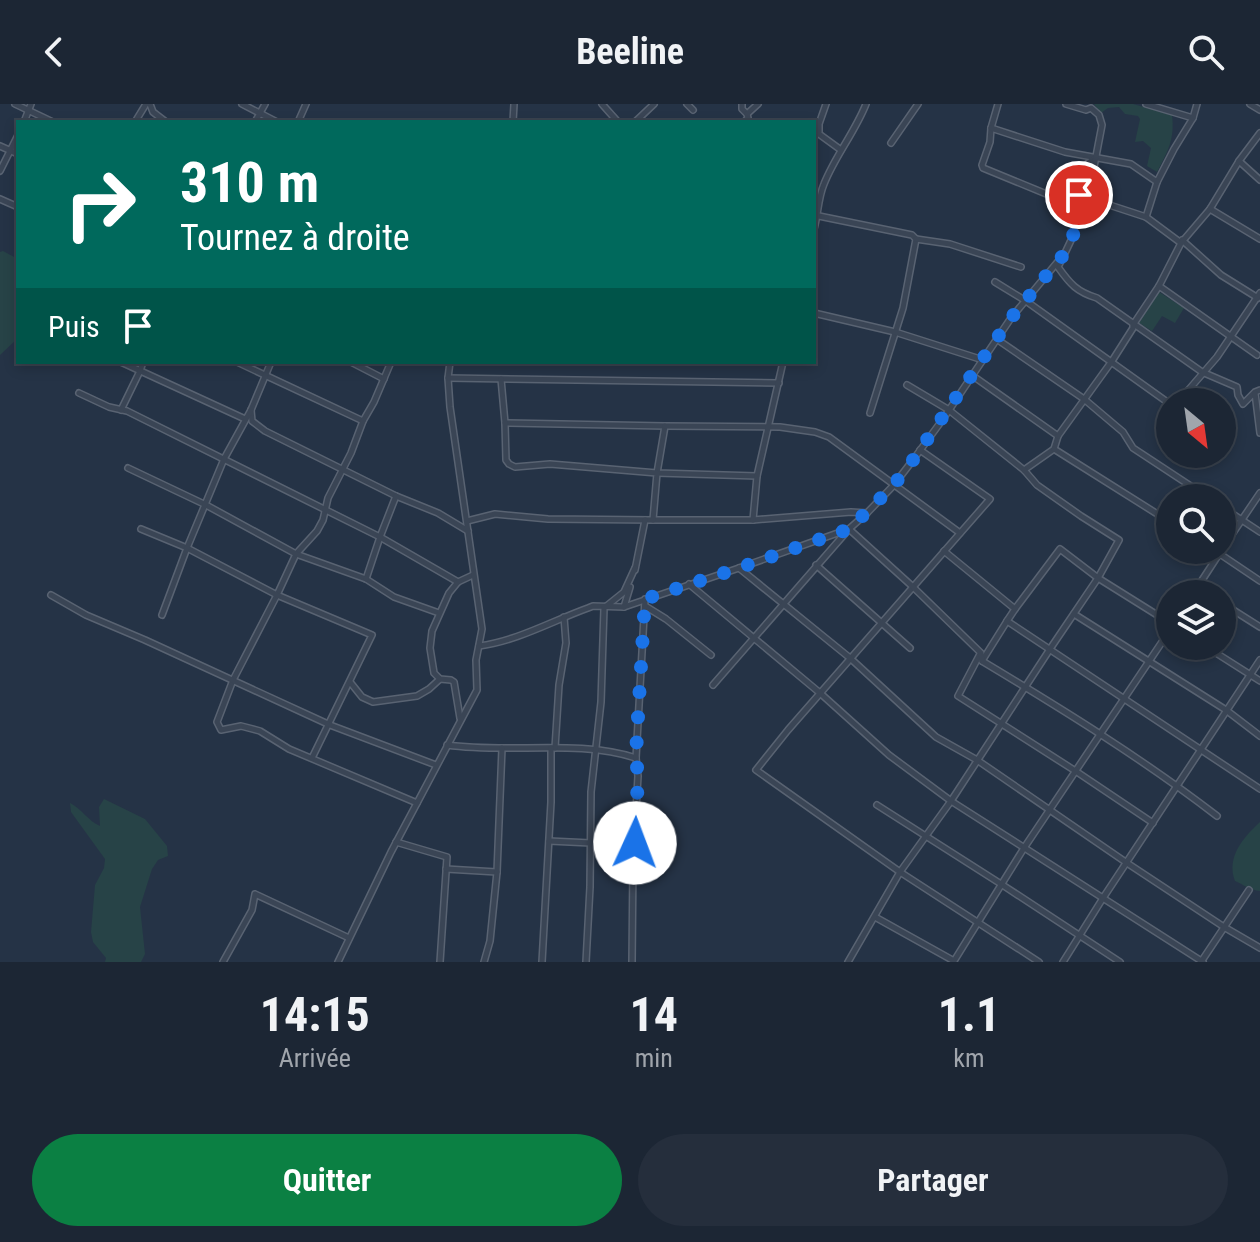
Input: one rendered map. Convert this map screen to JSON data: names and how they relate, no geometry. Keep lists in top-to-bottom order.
{
  "north": "bottom right",
  "page": {
    "header": "Beeline",
    "turn": ["310 m", "Tournez à droite"],
    "then": "Puis",
    "eta": [
      "14:15",
      "Arrivée",
      "14",
      "min",
      "1.1",
      "km"
    ],
    "buttons": ["Quitter", "Partager"]
  }
}
